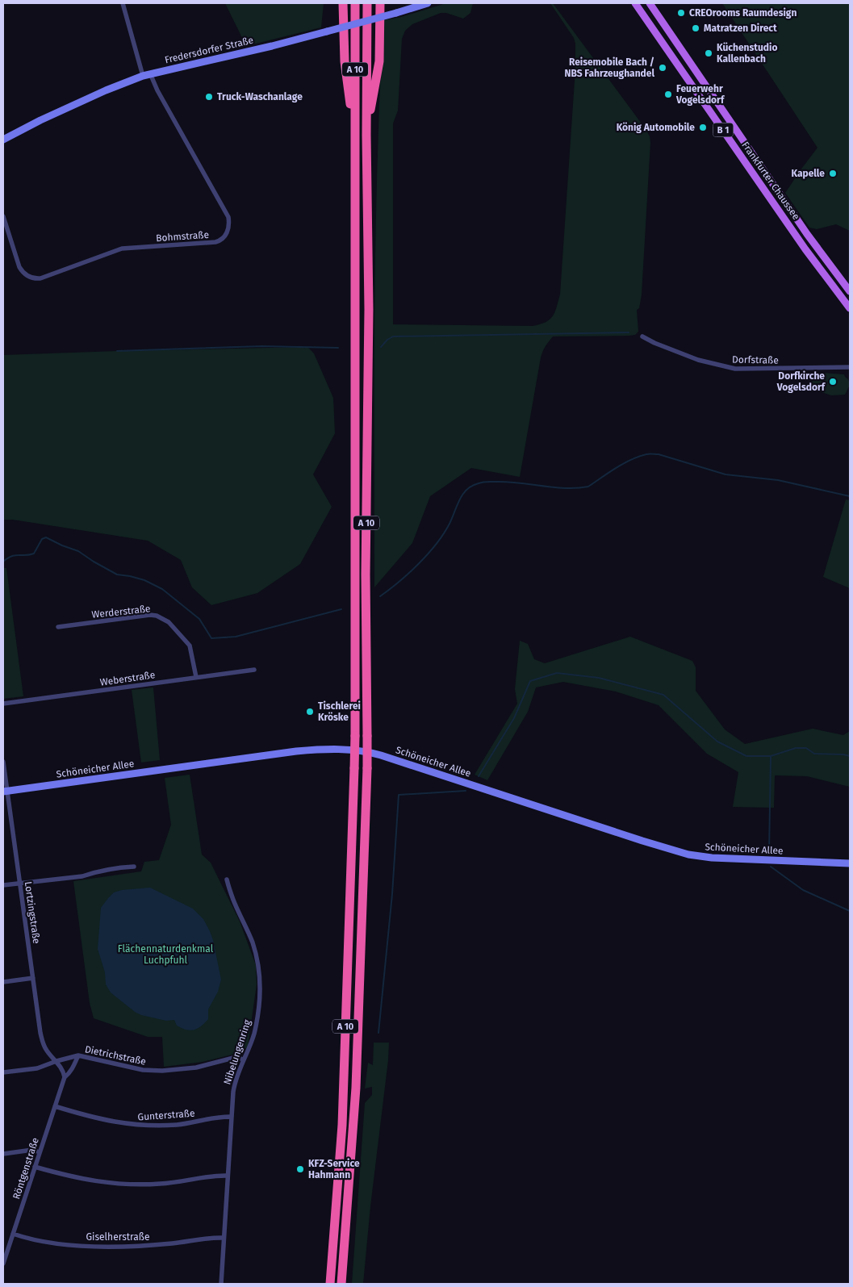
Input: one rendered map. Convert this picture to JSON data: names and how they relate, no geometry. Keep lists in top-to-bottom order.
{
  "streets": {
    "highway": ["A 10"],
    "main road": ["B 1", "Frankfurter Chaussee"],
    "street": [
      "Fredersdorfer Straße",
      "Bohmstraße",
      "Dorfstraße",
      "Werderstraße",
      "Weberstraße",
      "Schöneicher Allee",
      "Lortzingstraße",
      "Nibelungenring",
      "Dietrichstraße",
      "Gunterstraße",
      "Röntgenstraße",
      "Giselherstraße"
    ]
  },
  "crossings": [
    ["Fredersdorfer Straße", "Bohmstraße"],
    ["Werderstraße", "Weberstraße"],
    ["Schöneicher Allee", "Lortzingstraße"],
    ["Lortzingstraße", "Dietrichstraße"],
    ["Nibelungenring", "Dietrichstraße"],
    ["Nibelungenring", "Gunterstraße"],
    ["Nibelungenring", "Giselherstraße"],
    ["Dietrichstraße", "Röntgenstraße"],
    ["Gunterstraße", "Röntgenstraße"],
    ["Röntgenstraße", "Giselherstraße"]
  ],
  "parks": ["Flächennaturdenkmal Luchpfuhl"],
  "places": [
    "CREOrooms Raumdesign",
    "Matratzen Direct",
    "Küchenstudio Kallenbach",
    "Reisemobile Bach / NBS Fahrzeughandel",
    "Feuerwehr Vogelsdorf",
    "Truck-Waschanlage",
    "König Automobile",
    "Kapelle",
    "Dorfkirche Vogelsdorf",
    "Tischlerei Kröske",
    "KFZ-Service Hahmann"
  ]
}
